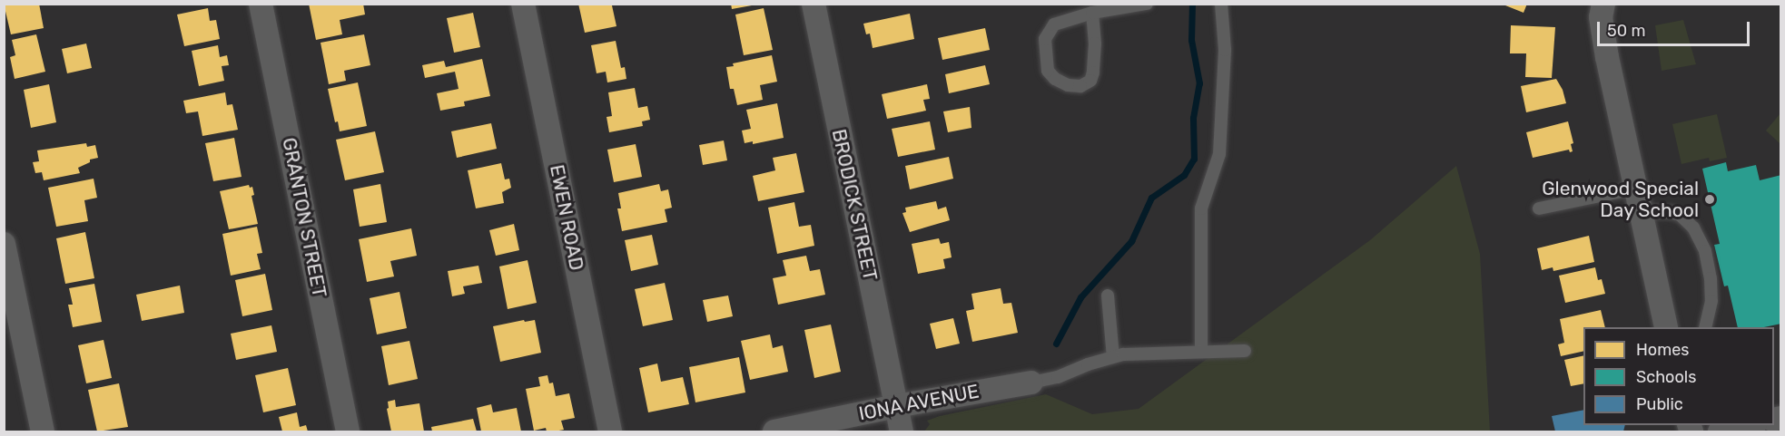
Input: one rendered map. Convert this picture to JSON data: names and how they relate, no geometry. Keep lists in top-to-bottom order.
{
  "streets": {
    "street": [
      "BRODICK STREET",
      "GRANTON STREET",
      "EWEN ROAD",
      "IONA AVENUE"
    ]
  },
  "crossings": [
    ["BRODICK STREET", "IONA AVENUE"]
  ],
  "places": ["Glenwood Special Day School"],
  "legend": ["Homes", "Schools", "Public"],
  "scale_bar": "50 m"
}
